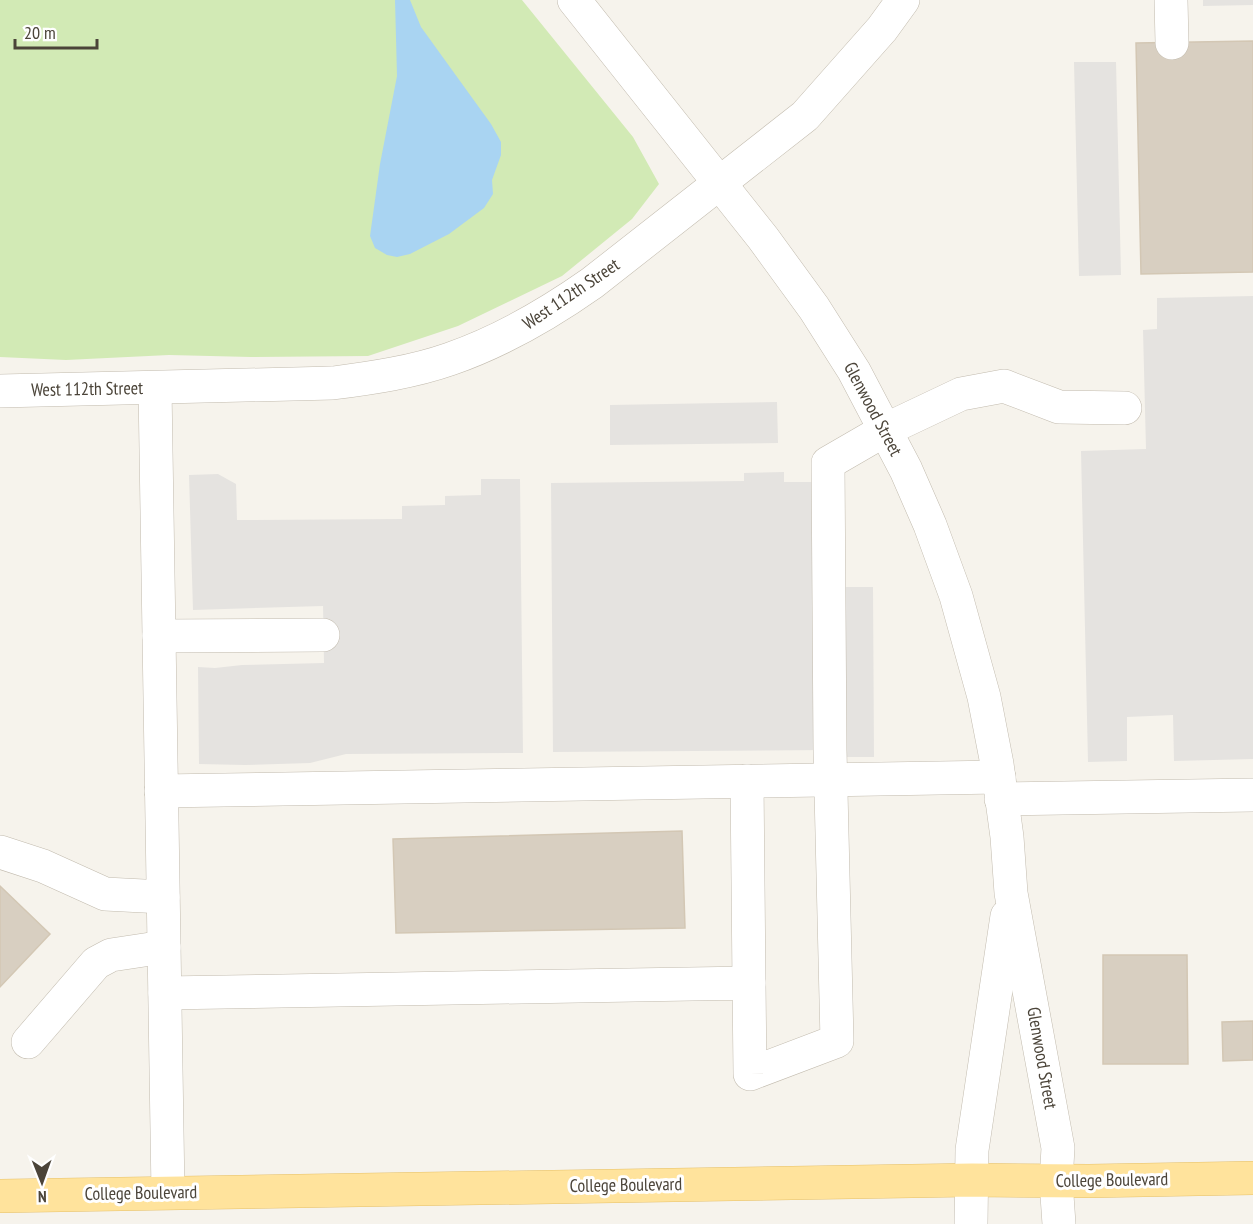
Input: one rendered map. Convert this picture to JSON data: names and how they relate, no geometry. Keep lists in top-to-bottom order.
{
  "streets": {
    "main road": ["College Boulevard"],
    "street": ["West 112th Street", "Glenwood Street"]
  },
  "crossings": [
    ["West 112th Street", "Glenwood Street"],
    ["Glenwood Street", "College Boulevard"]
  ],
  "scale_bar": "20 m",
  "north": "bottom"
}
